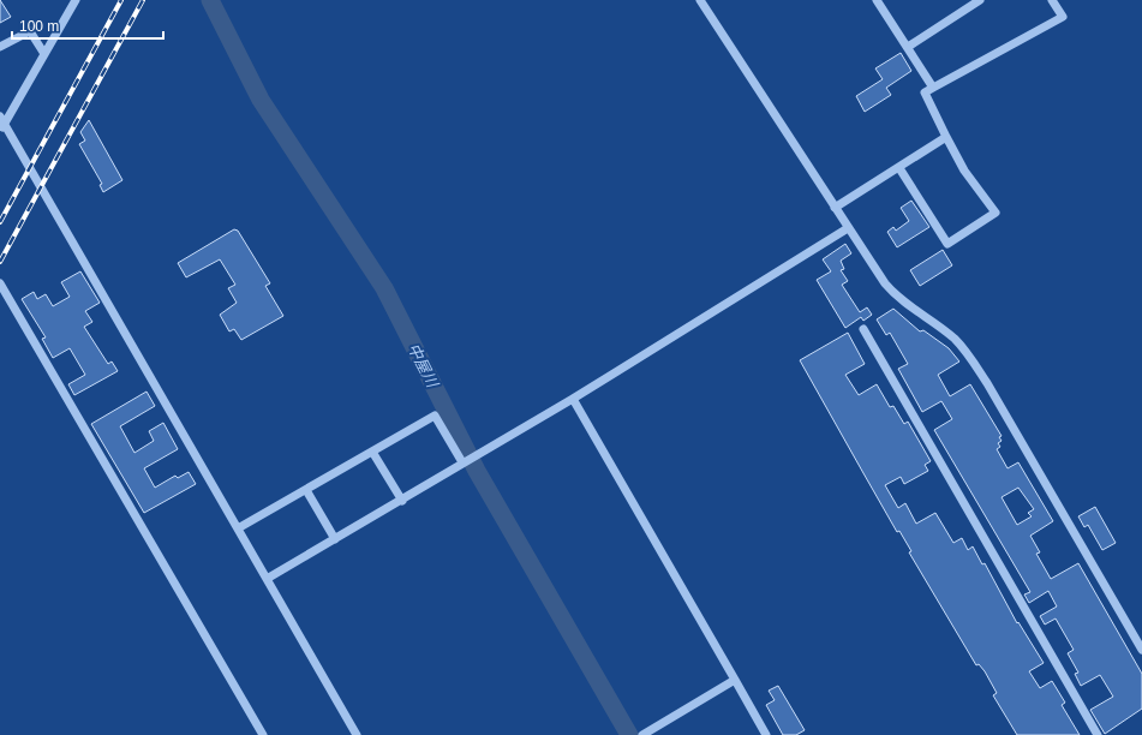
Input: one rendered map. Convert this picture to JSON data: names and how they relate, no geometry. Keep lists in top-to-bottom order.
{
  "water": ["中屋川"],
  "scale_bar": "100 m"
}
